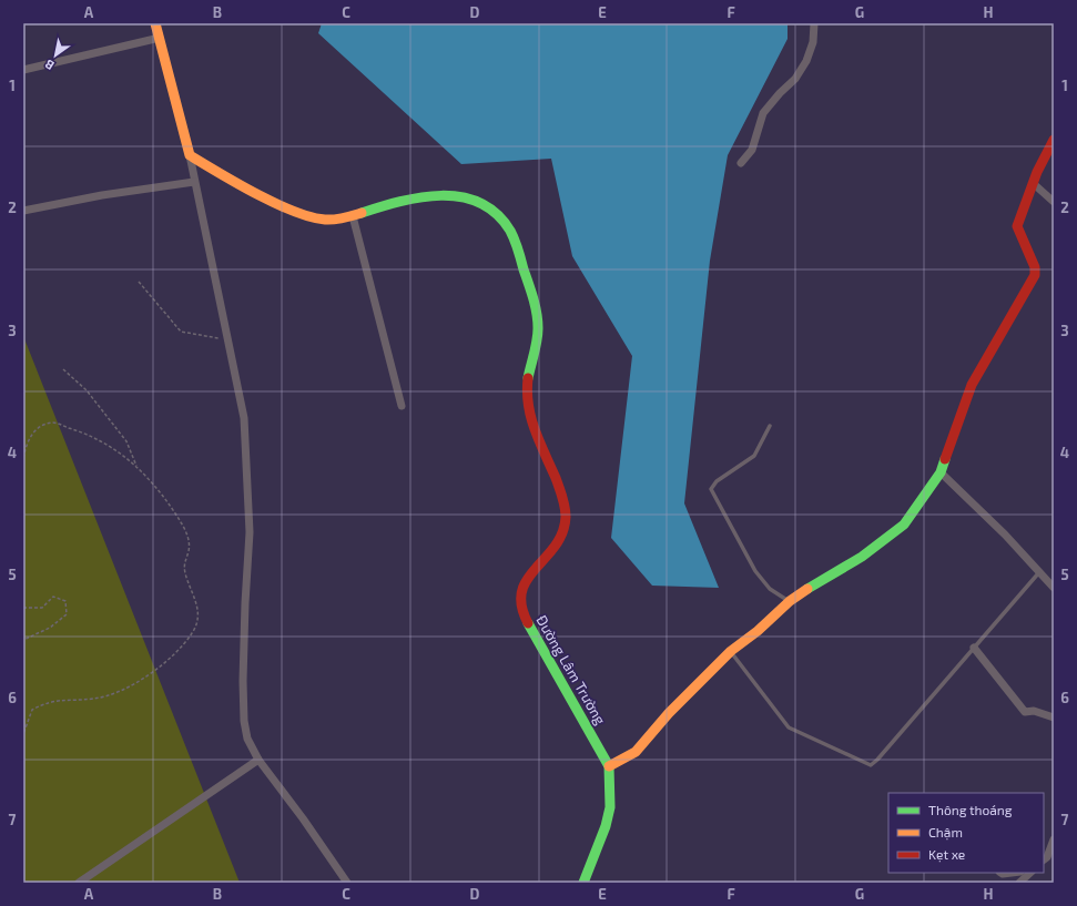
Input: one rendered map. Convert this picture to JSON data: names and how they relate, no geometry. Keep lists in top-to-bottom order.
{
  "streets": {
    "street": ["Đường Lâm Trường"]
  },
  "legend": ["Thông thoáng", "Chậm", "Kẹt xe"],
  "north": "bottom left",
  "grid": {
    "columns": [
      "A",
      "B",
      "C",
      "D",
      "E",
      "F",
      "G",
      "H"
    ],
    "rows": [
      "1",
      "2",
      "3",
      "4",
      "5",
      "6",
      "7"
    ]
  }
}
